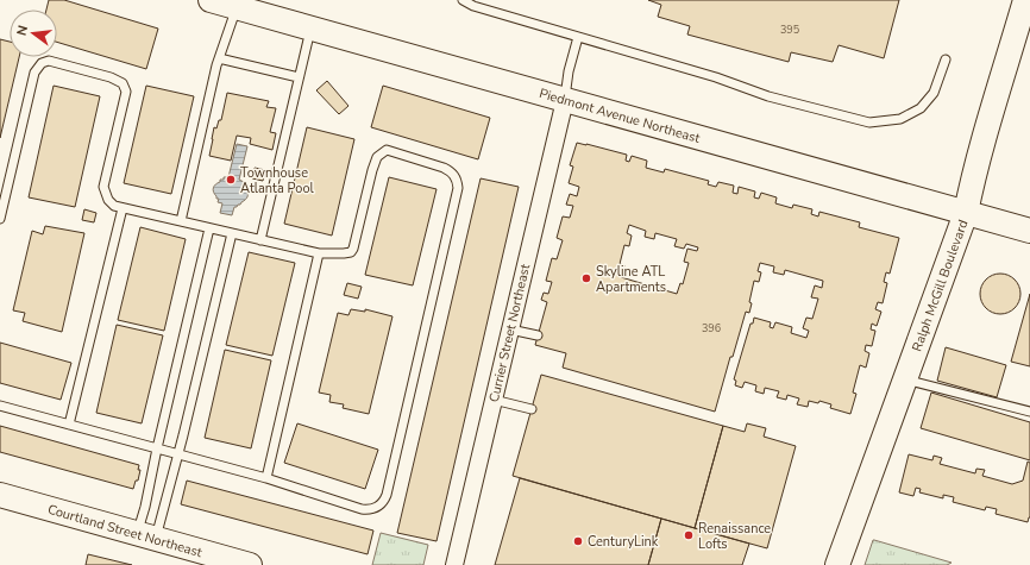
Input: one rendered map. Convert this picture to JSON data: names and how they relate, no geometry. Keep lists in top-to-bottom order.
{
  "streets": {
    "main road": ["Piedmont Avenue Northeast", "Ralph McGill Boulevard", "Courtland Street Northeast"],
    "street": ["Currier Street Northeast"]
  },
  "crossings": [
    ["Piedmont Avenue Northeast", "Ralph McGill Boulevard"],
    ["Piedmont Avenue Northeast", "Currier Street Northeast"]
  ],
  "places": [
    "Townhouse Atlanta Pool",
    "Skyline ATL Apartments",
    "Renaissance Lofts",
    "CenturyLink"
  ],
  "house_numbers": ["395", "396"],
  "north": "left"
}
